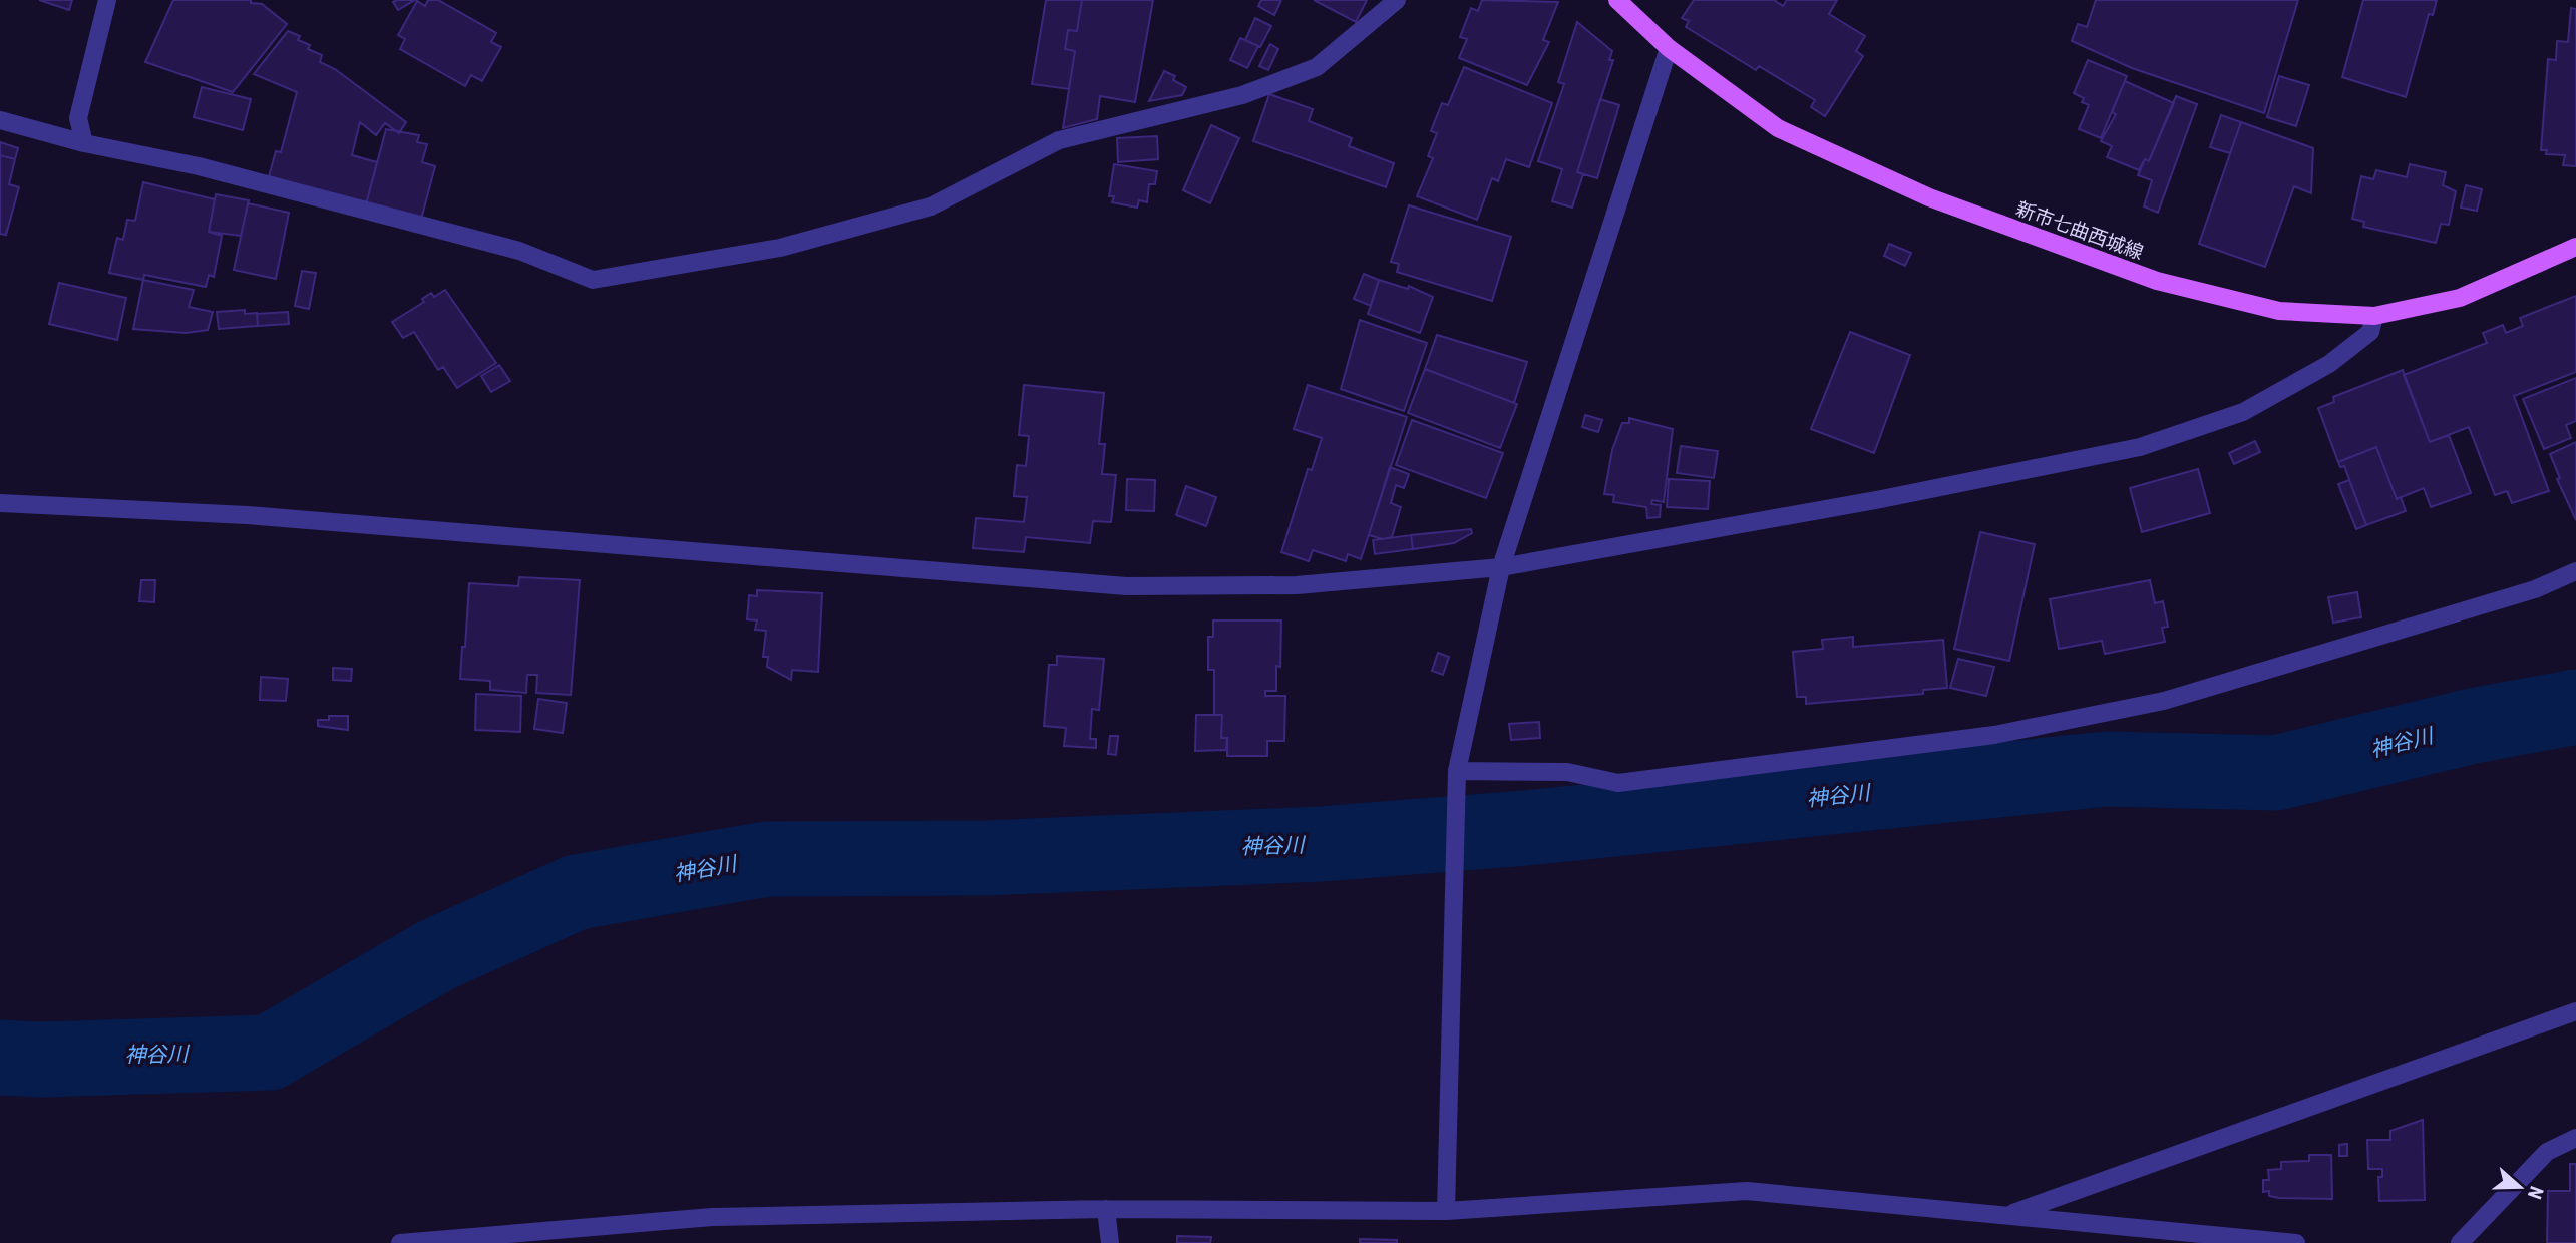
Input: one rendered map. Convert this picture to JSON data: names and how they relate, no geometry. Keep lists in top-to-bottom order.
{
  "streets": {
    "main road": ["新市七曲西城線"]
  },
  "water": ["神谷川"],
  "north": "right"
}
